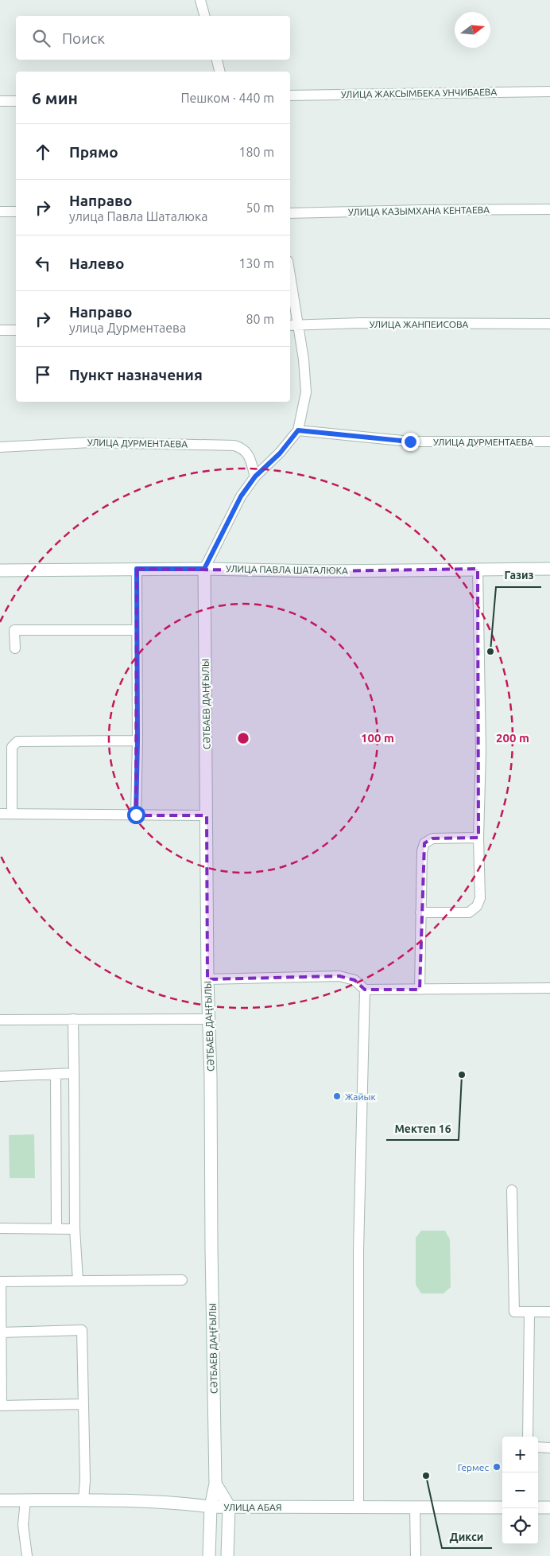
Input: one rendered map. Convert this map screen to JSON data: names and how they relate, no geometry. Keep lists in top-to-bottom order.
{
  "streets": {
    "street": [
      "УЛИЦА ЖАКСЫМБЕКА УНЧИБАЕВА",
      "УЛИЦА КАЗЫМХАНА КЕНТАЕВА",
      "УЛИЦА ЖАНПЕИСОВА",
      "УЛИЦА ДУРМЕНТАЕВА",
      "УЛИЦА ПАВЛА ШАТАЛЮКА",
      "СӘТБАЕВ ДАҢҒЫЛЫ",
      "УЛИЦА АБАЯ"
    ]
  },
  "crossings": [
    ["УЛИЦА ПАВЛА ШАТАЛЮКА", "СӘТБАЕВ ДАҢҒЫЛЫ"],
    ["СӘТБАЕВ ДАҢҒЫЛЫ", "УЛИЦА АБАЯ"]
  ],
  "places": [
    "Газиз",
    "Мектеп 16",
    "Жайык",
    "Гермес",
    "Дикси"
  ],
  "north": "right",
  "page": {
    "search": "Поиск",
    "heading": ["6 мин", "Пешком · 440 m"],
    "list": [
      ["Прямо", "180 m"],
      ["Направо", "улица Павла Шаталюка", "50 m"],
      ["Налево", "130 m"],
      ["Направо", "улица Дурментаева", "80 m"],
      "Пункт назначения"
    ],
    "map_buttons": ["+", "−"]
  },
  "rings": ["100 m", "200 m"]
}
